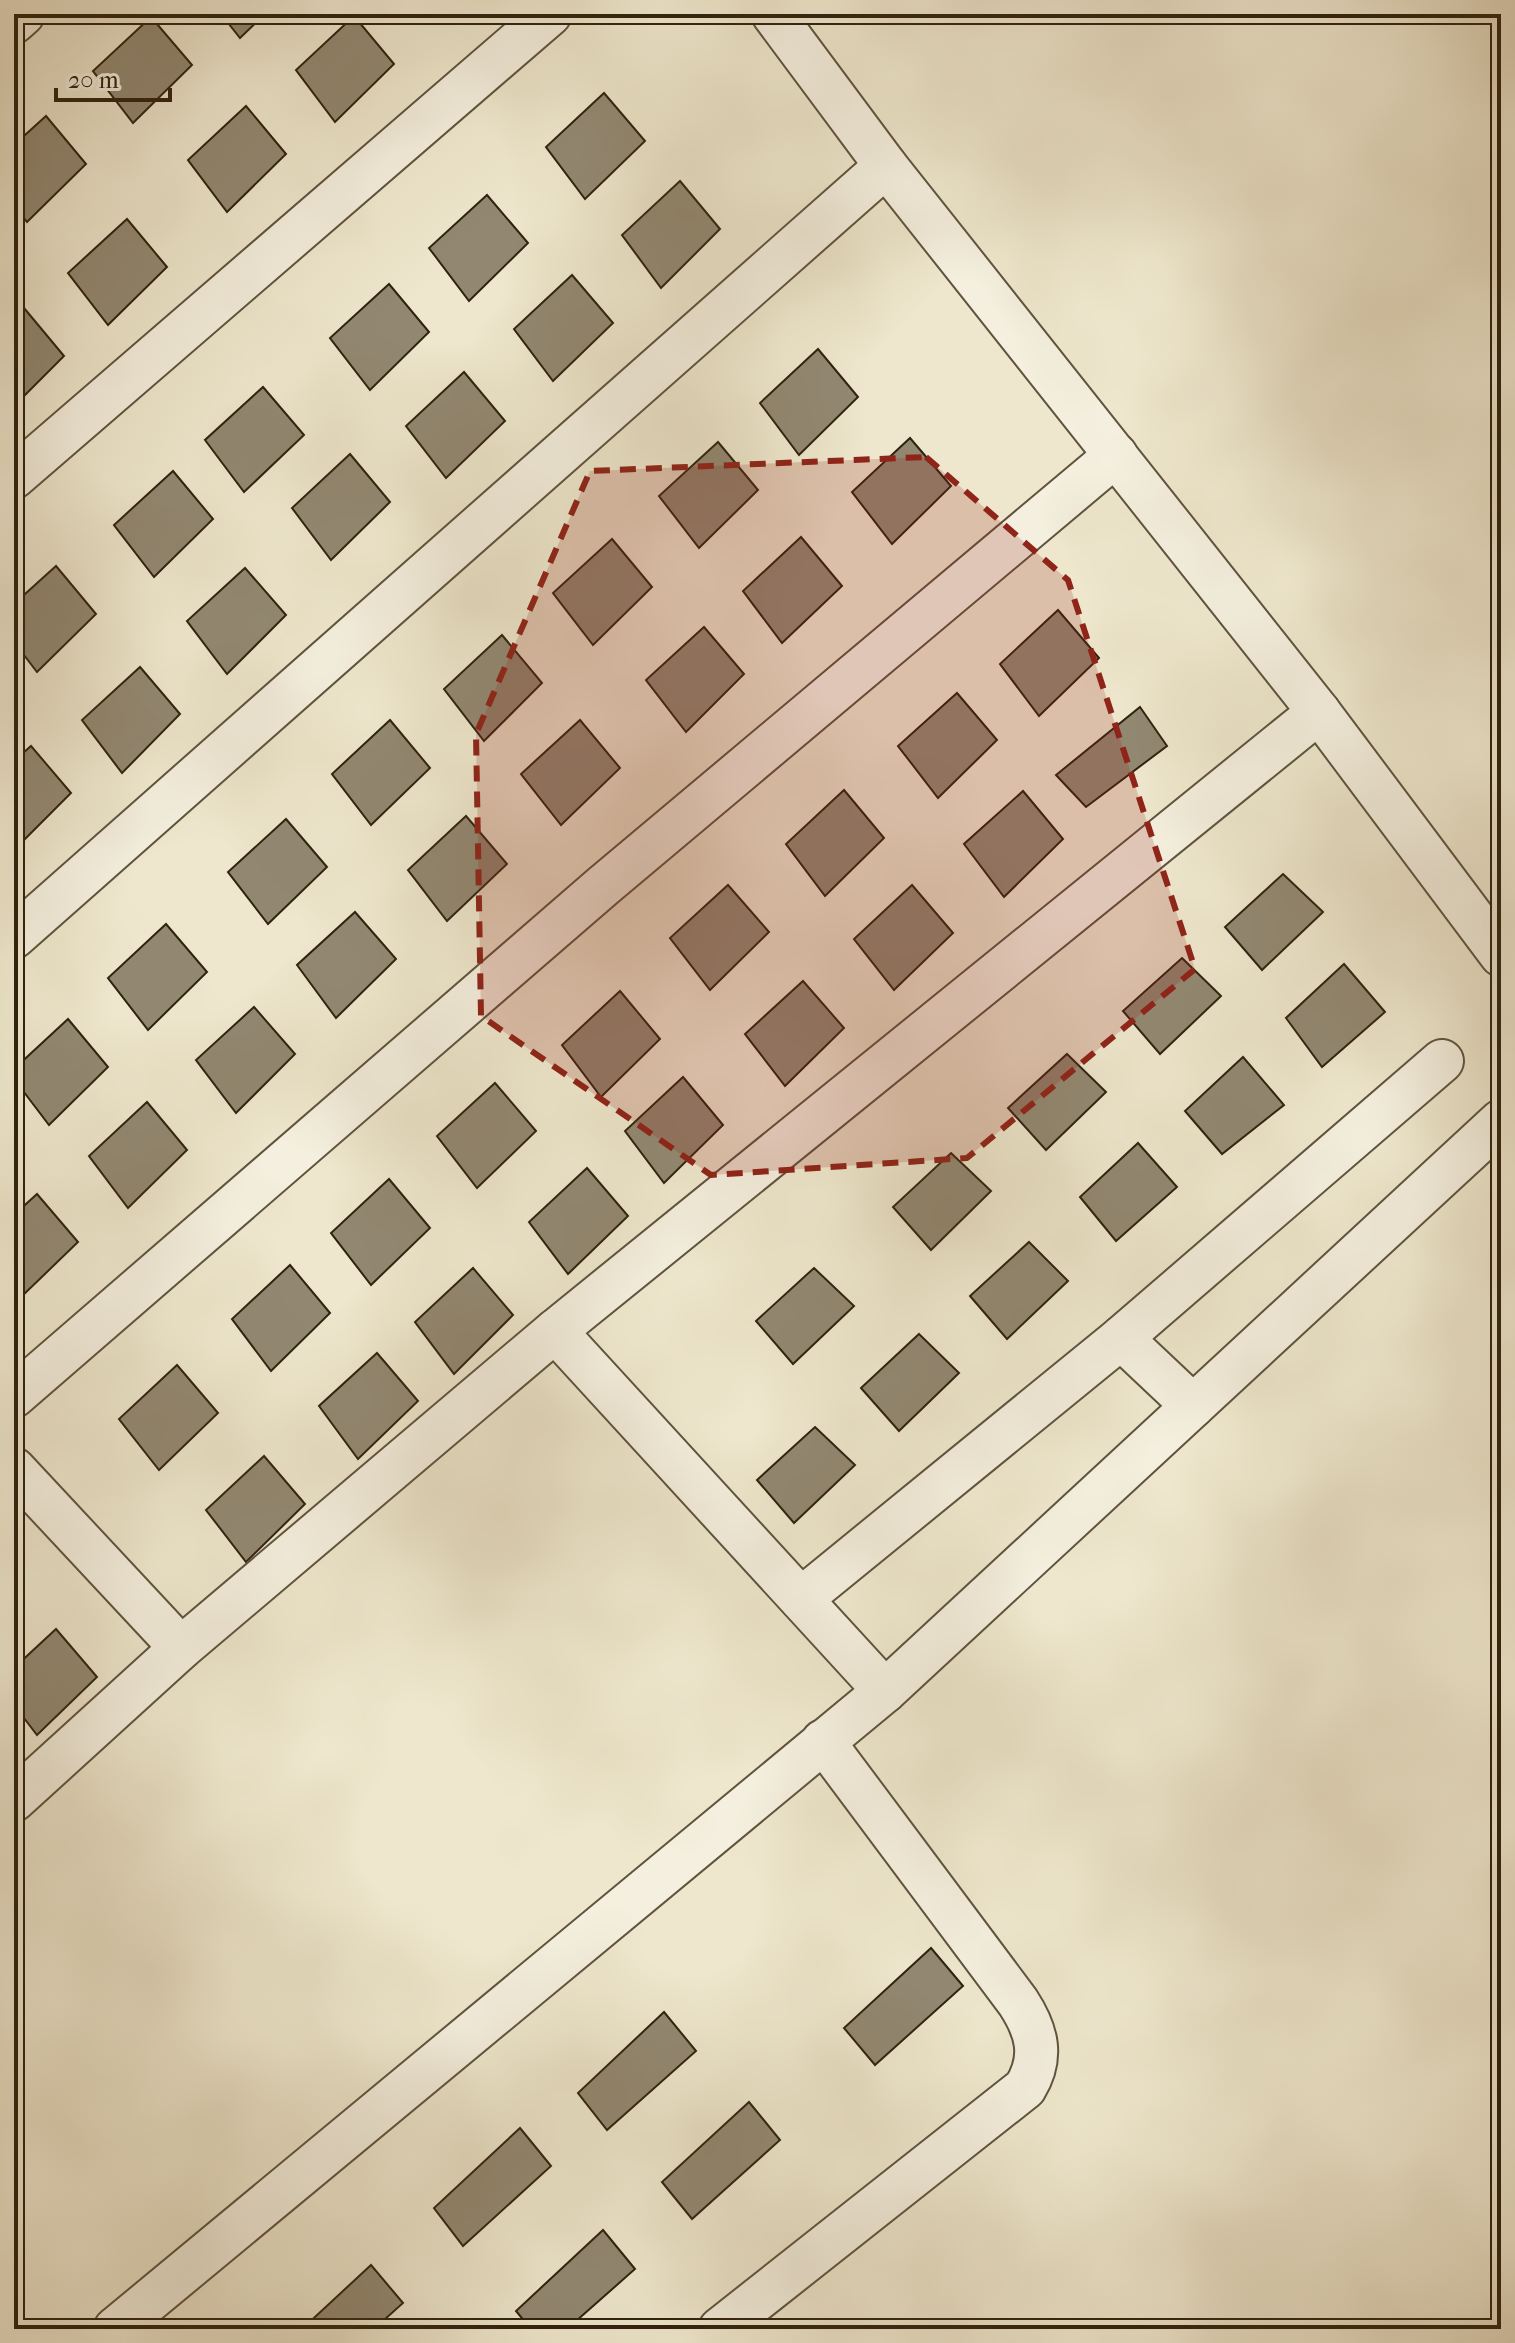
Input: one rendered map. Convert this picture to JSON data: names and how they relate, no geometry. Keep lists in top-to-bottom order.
{
  "scale_bar": "20 m"
}
